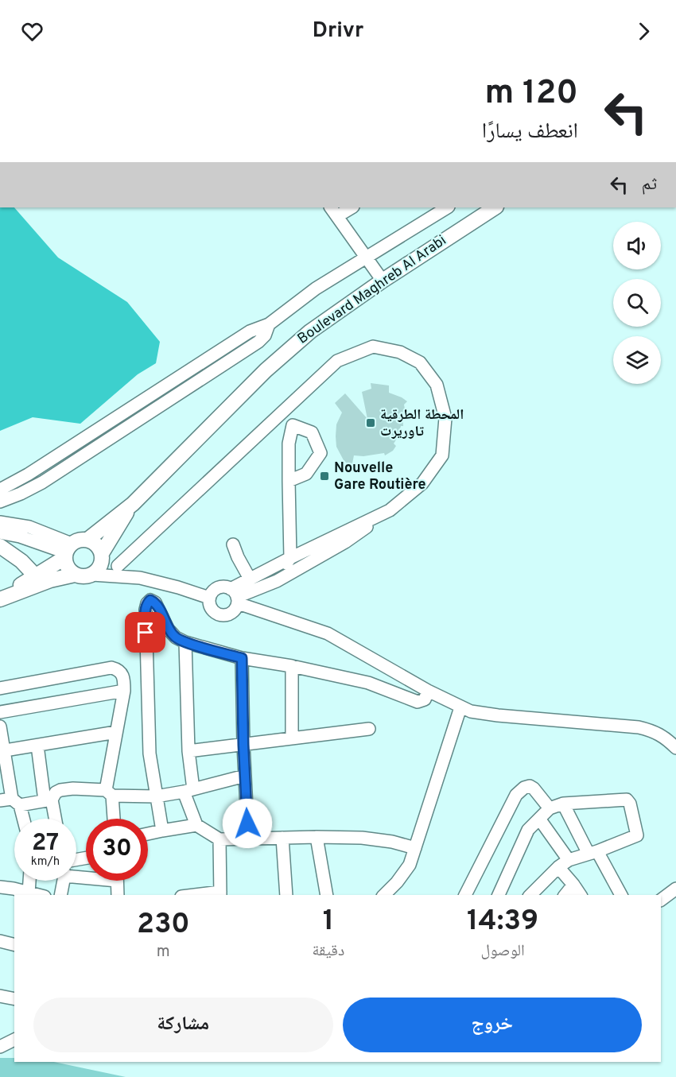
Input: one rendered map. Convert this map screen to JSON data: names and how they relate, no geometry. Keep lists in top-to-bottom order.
{
  "streets": {
    "main road": ["Boulevard Maghreb Al Arabi"]
  },
  "places": {
    "transit": ["المحطة الطرقية تاوريرت", "Nouvelle Gare Routière"]
  },
  "page": {
    "header": "Drivr",
    "turn": ["120 m", "انعطف يسارًا"],
    "then": "ثم",
    "speed": "27 km/h",
    "limit": "30",
    "eta": [
      "14:39",
      "الوصول",
      "1",
      "دقيقة",
      "230",
      "m"
    ],
    "buttons": ["خروج", "مشاركة"]
  }
}
